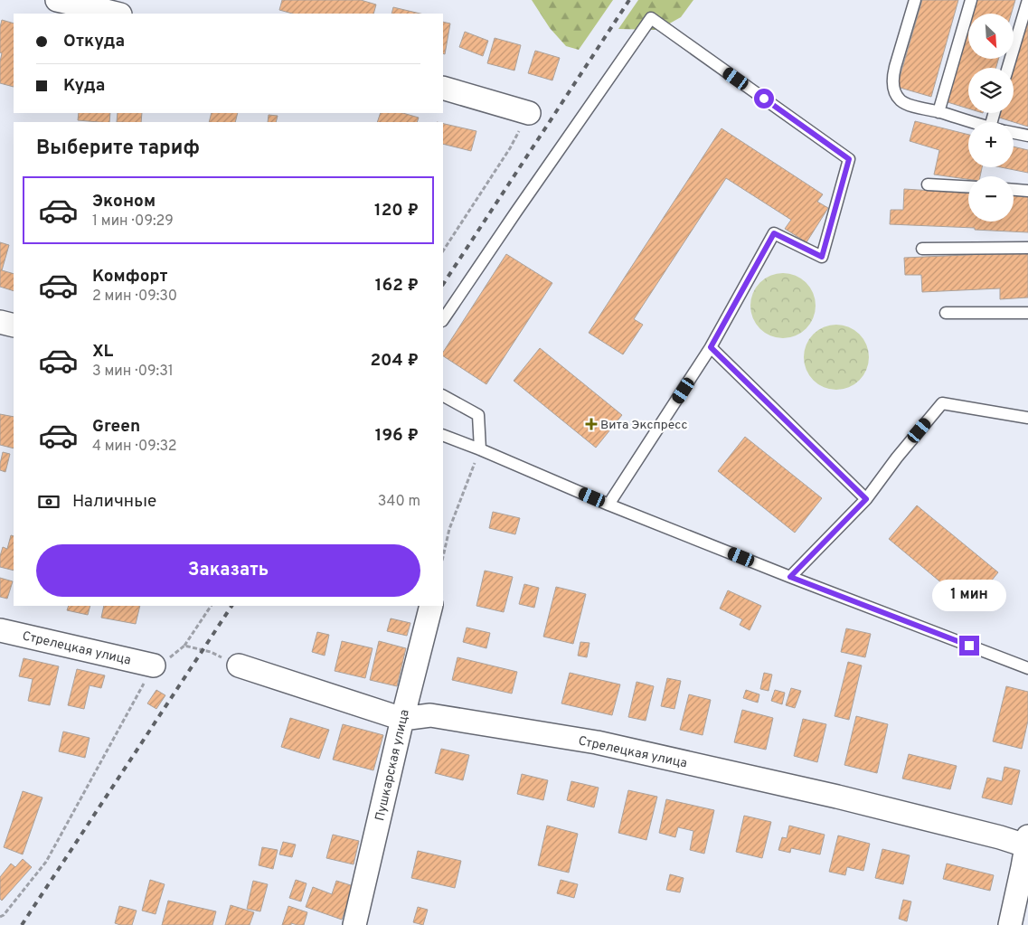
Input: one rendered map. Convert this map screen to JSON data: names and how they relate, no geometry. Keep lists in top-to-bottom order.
{
  "streets": {
    "street": ["Стрелецкая улица", "Пушкарская улица"]
  },
  "crossings": [
    ["Стрелецкая улица", "Пушкарская улица"]
  ],
  "places": {
    "health": ["Вита Экспресс"]
  },
  "north": "bottom right",
  "page": {
    "map_buttons": ["+", "−"],
    "banner": ["Откуда", "Куда"],
    "heading": "Выберите тариф",
    "list": [
      {
        "name": "Эконом",
        "note": "1 мин · 09:29",
        "value": "120 ₽"
      },
      {
        "name": "Комфорт",
        "note": "2 мин · 09:30",
        "value": "162 ₽"
      },
      {
        "name": "XL",
        "note": "3 мин · 09:31",
        "value": "204 ₽"
      },
      {
        "name": "Green",
        "note": "4 мин · 09:32",
        "value": "196 ₽"
      }
    ],
    "pay": ["Наличные", "340 m"],
    "buttons": "Заказать",
    "bubble": "1 мин"
  }
}
